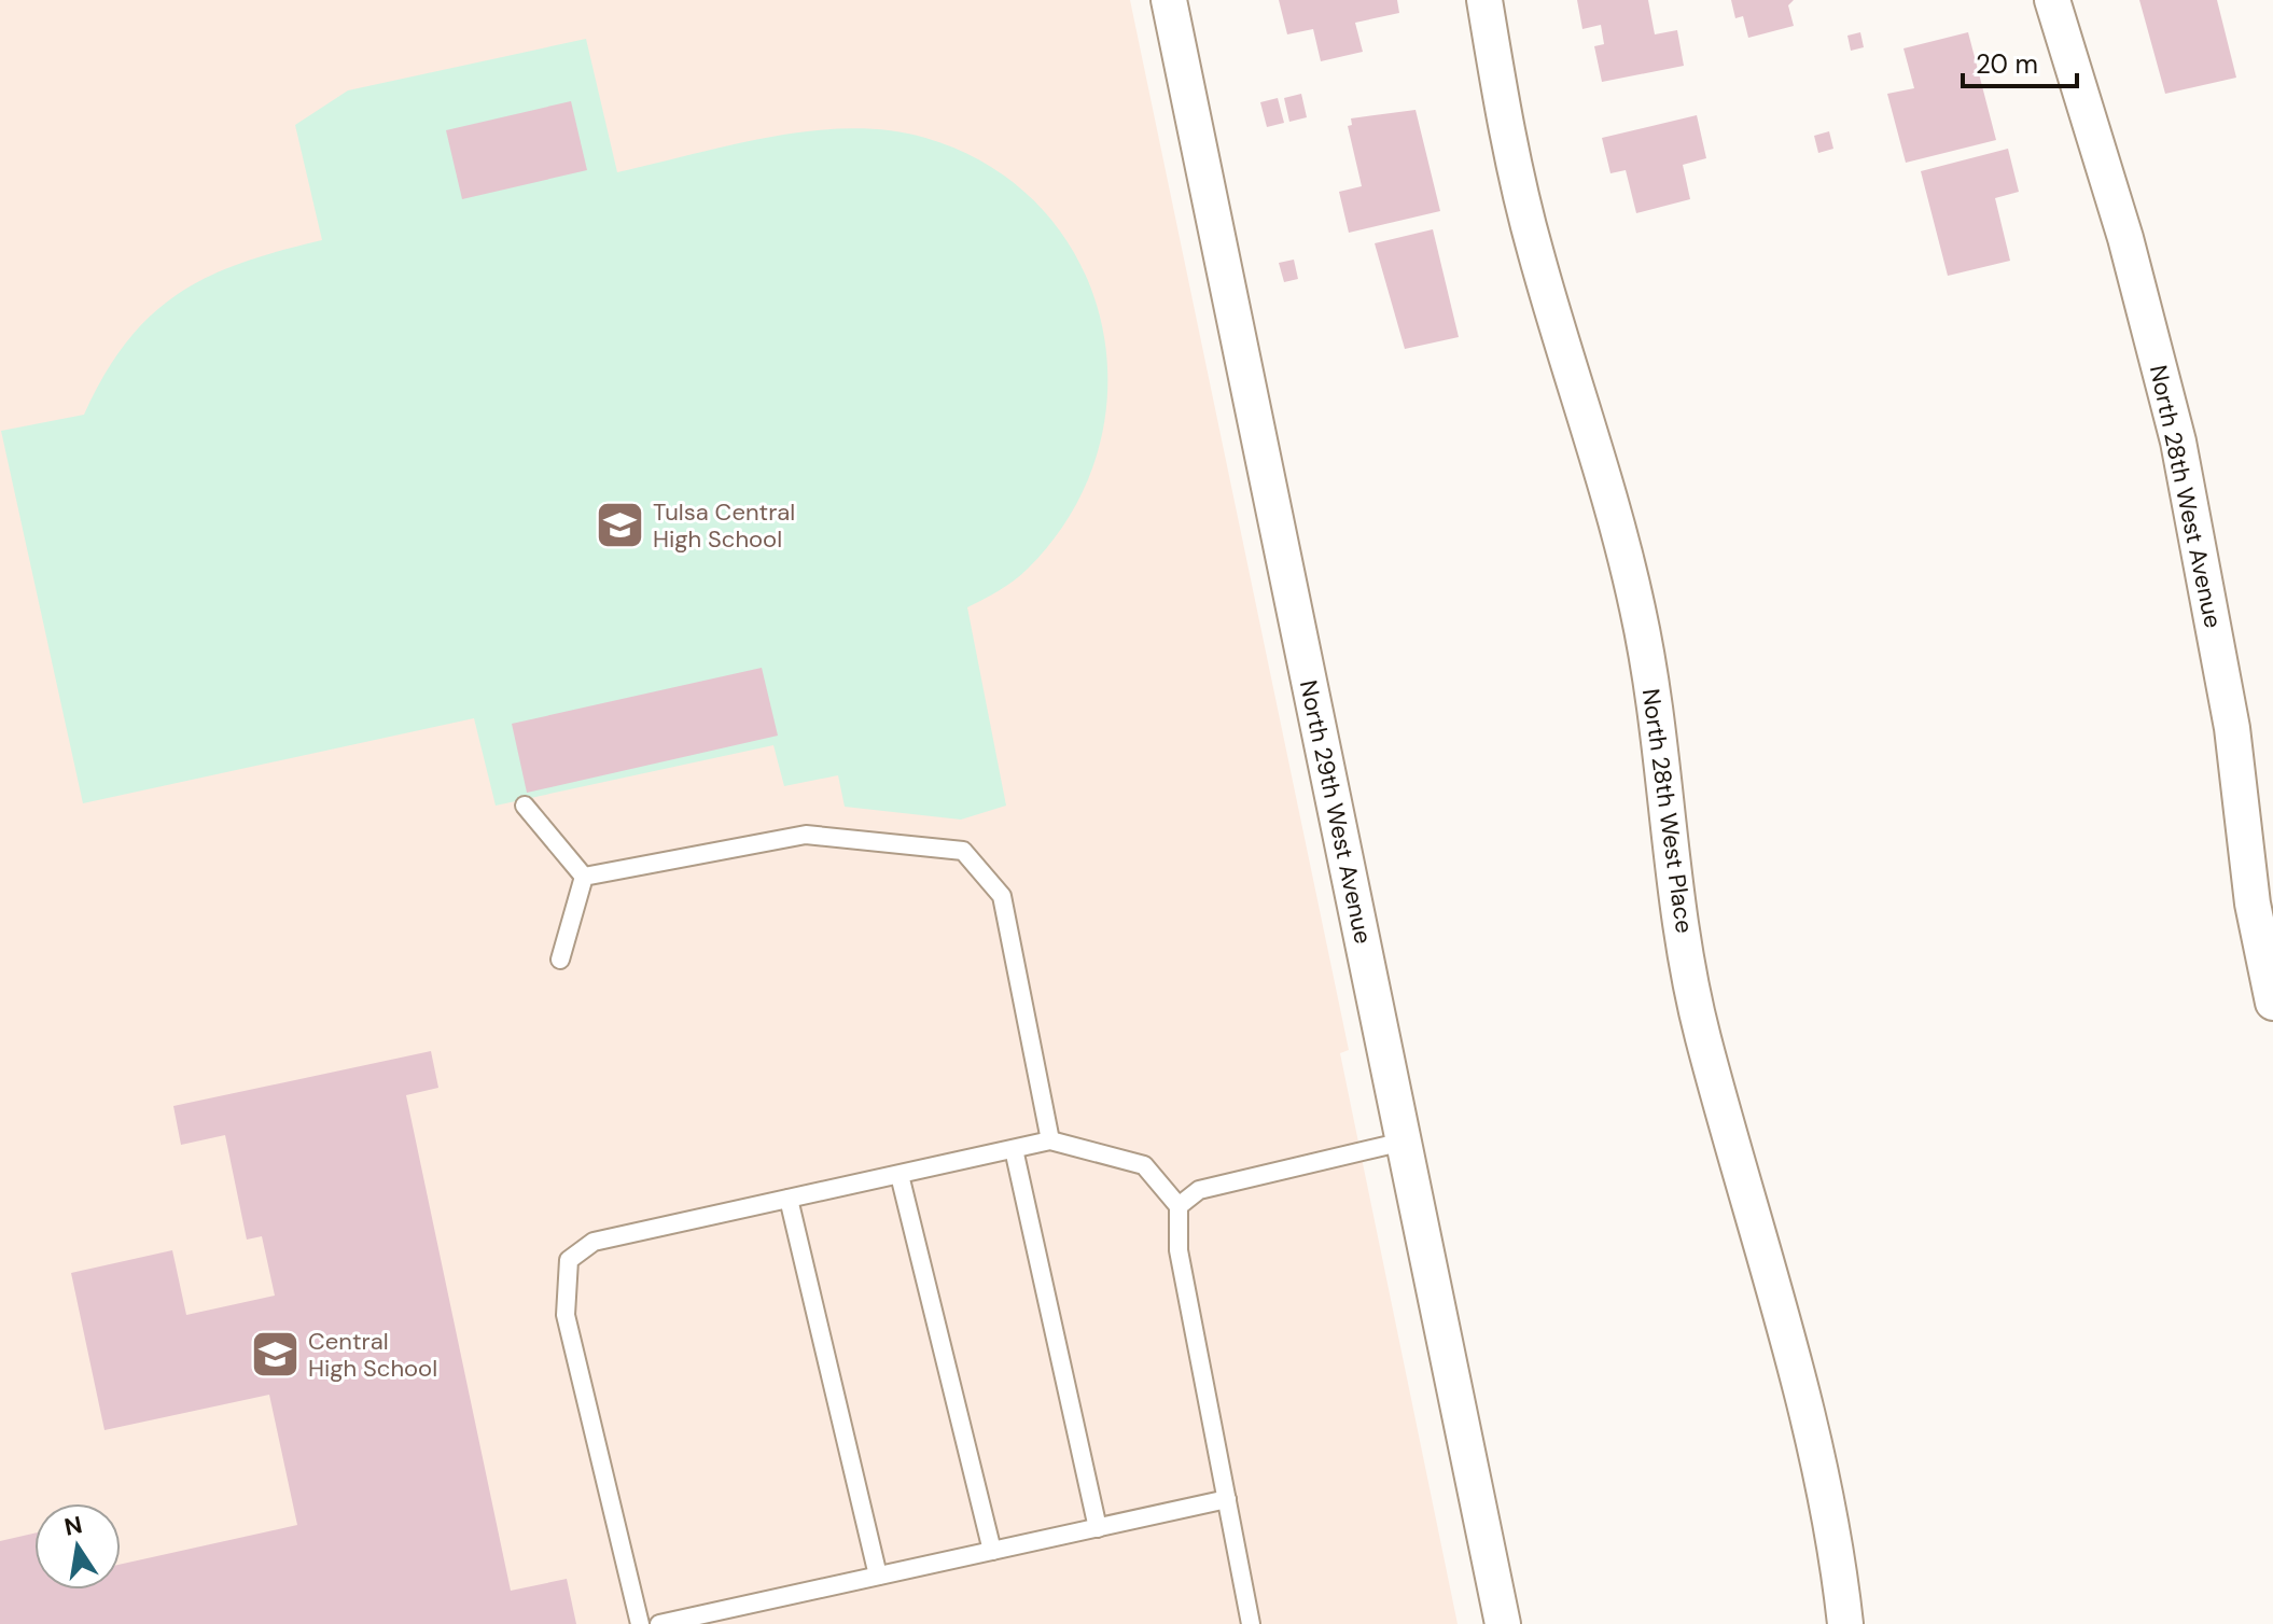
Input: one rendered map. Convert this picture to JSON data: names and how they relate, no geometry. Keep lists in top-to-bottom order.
{
  "streets": {
    "street": ["North 28th West Avenue", "North 28th West Place", "North 29th West Avenue"]
  },
  "places": {
    "school or university": ["Tulsa Central High School", "Central High School"]
  },
  "scale_bar": "20 m",
  "north": "top"
}
